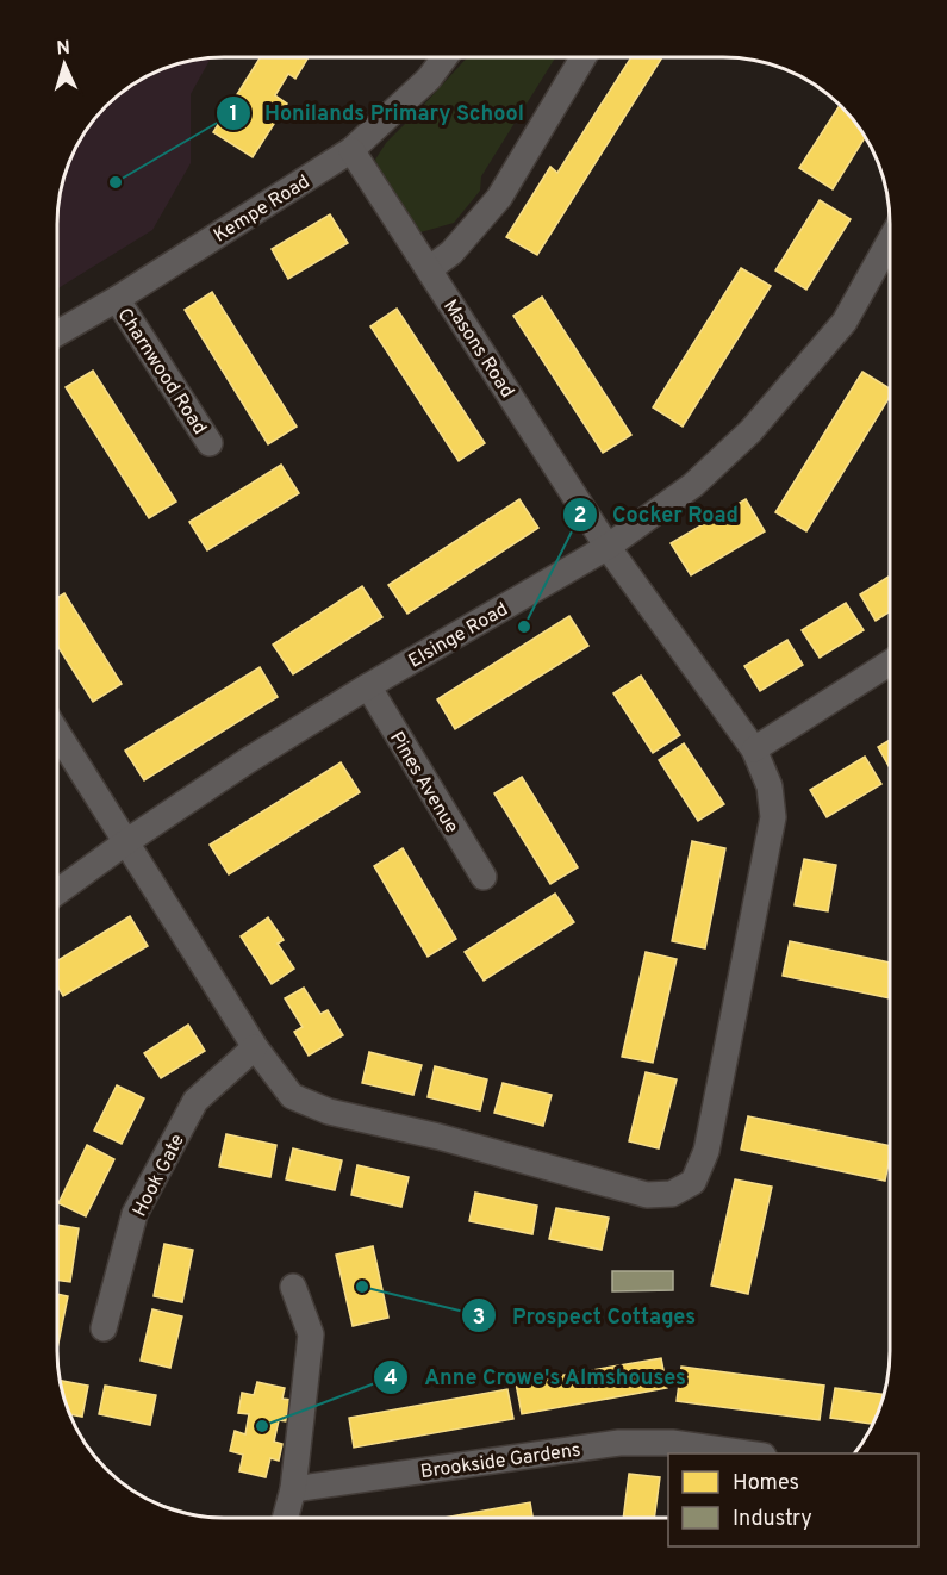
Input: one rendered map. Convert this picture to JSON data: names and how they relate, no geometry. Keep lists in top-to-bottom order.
{
  "streets": {
    "street": [
      "Kempe Road",
      "Masons Road",
      "Charnwood Road",
      "Elsinge Road",
      "Pines Avenue",
      "Hook Gate",
      "Brookside Gardens"
    ]
  },
  "crossings": [
    ["Kempe Road", "Masons Road"],
    ["Kempe Road", "Charnwood Road"],
    ["Masons Road", "Elsinge Road"],
    ["Masons Road", "Hook Gate"],
    ["Elsinge Road", "Pines Avenue"]
  ],
  "places": [
    "Honilands Primary School",
    "Cocker Road",
    "Prospect Cottages",
    "Anne Crowe's Almshouses"
  ],
  "legend": ["Homes", "Industry"],
  "north": "top"
}
